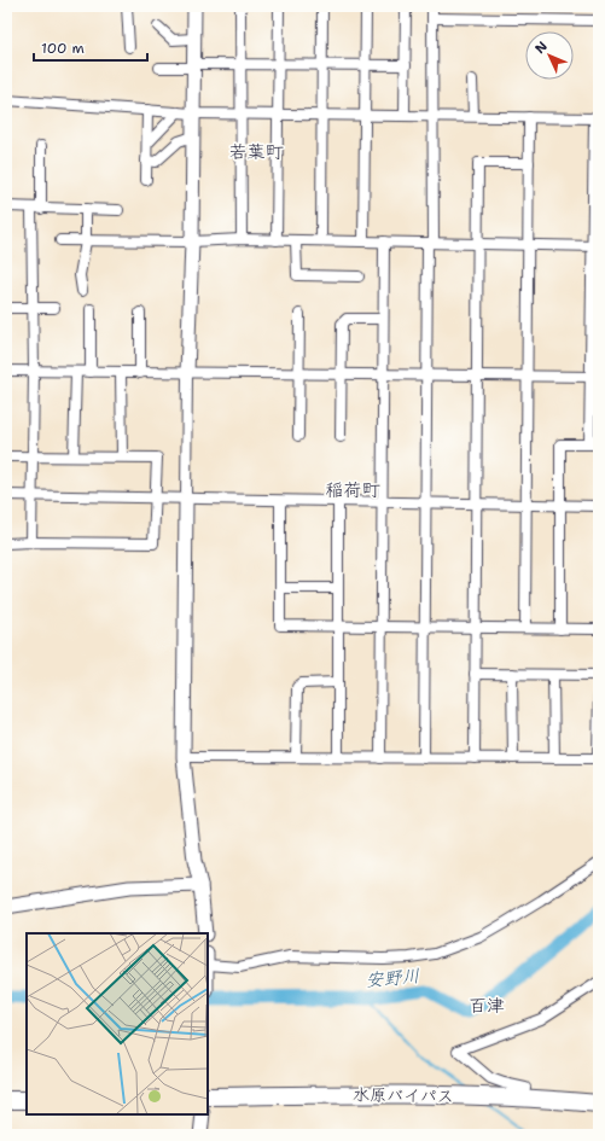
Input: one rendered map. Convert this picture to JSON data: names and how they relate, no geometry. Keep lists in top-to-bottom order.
{
  "streets": {
    "highway": ["水原バイパス"]
  },
  "districts": ["若葉町", "稲荷町", "百津"],
  "water": ["安野川"],
  "scale_bar": "100 m",
  "north": "top left"
}
